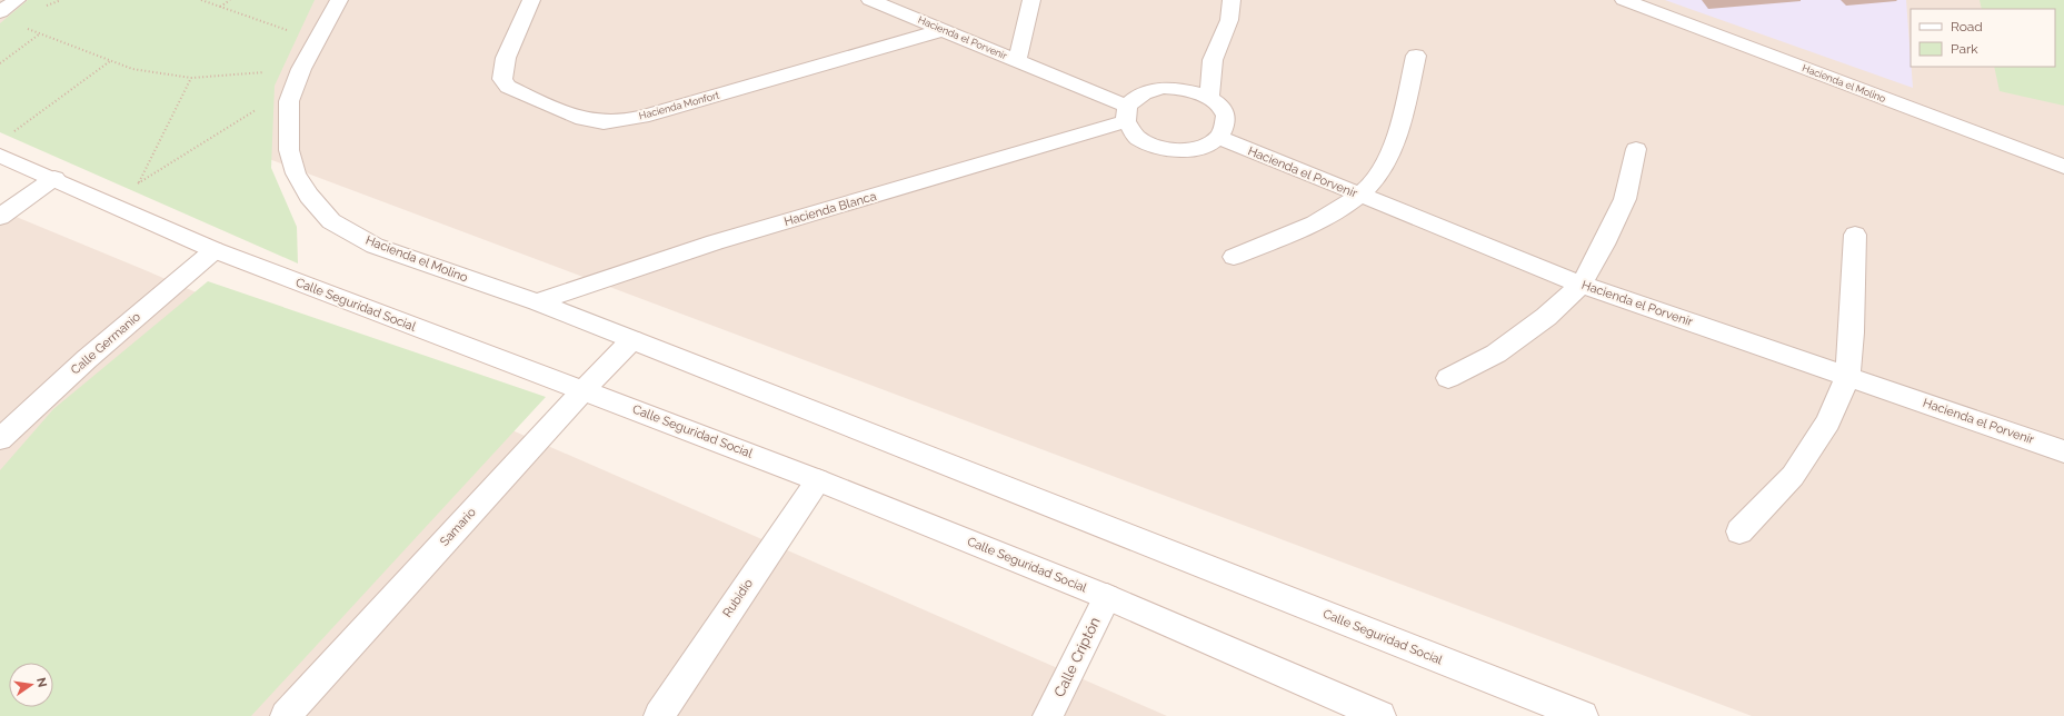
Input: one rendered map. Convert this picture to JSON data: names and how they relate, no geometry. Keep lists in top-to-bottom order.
{
  "streets": {
    "street": [
      "Hacienda el Porvenir",
      "Hacienda el Molino",
      "Hacienda Monfort",
      "Hacienda Blanca",
      "Calle Seguridad Social",
      "Calle Germanio",
      "Samario",
      "Rubidio",
      "Calle Criptón"
    ]
  },
  "crossings": [
    ["Hacienda el Porvenir", "Hacienda Monfort"],
    ["Hacienda el Porvenir", "Hacienda Blanca"],
    ["Hacienda el Molino", "Hacienda Blanca"],
    ["Hacienda el Molino", "Calle Seguridad Social"],
    ["Hacienda Blanca", "Calle Seguridad Social"],
    ["Calle Seguridad Social", "Calle Germanio"],
    ["Calle Seguridad Social", "Samario"],
    ["Calle Seguridad Social", "Rubidio"],
    ["Calle Seguridad Social", "Calle Criptón"]
  ],
  "legend": ["Road", "Park"],
  "north": "right"
}
